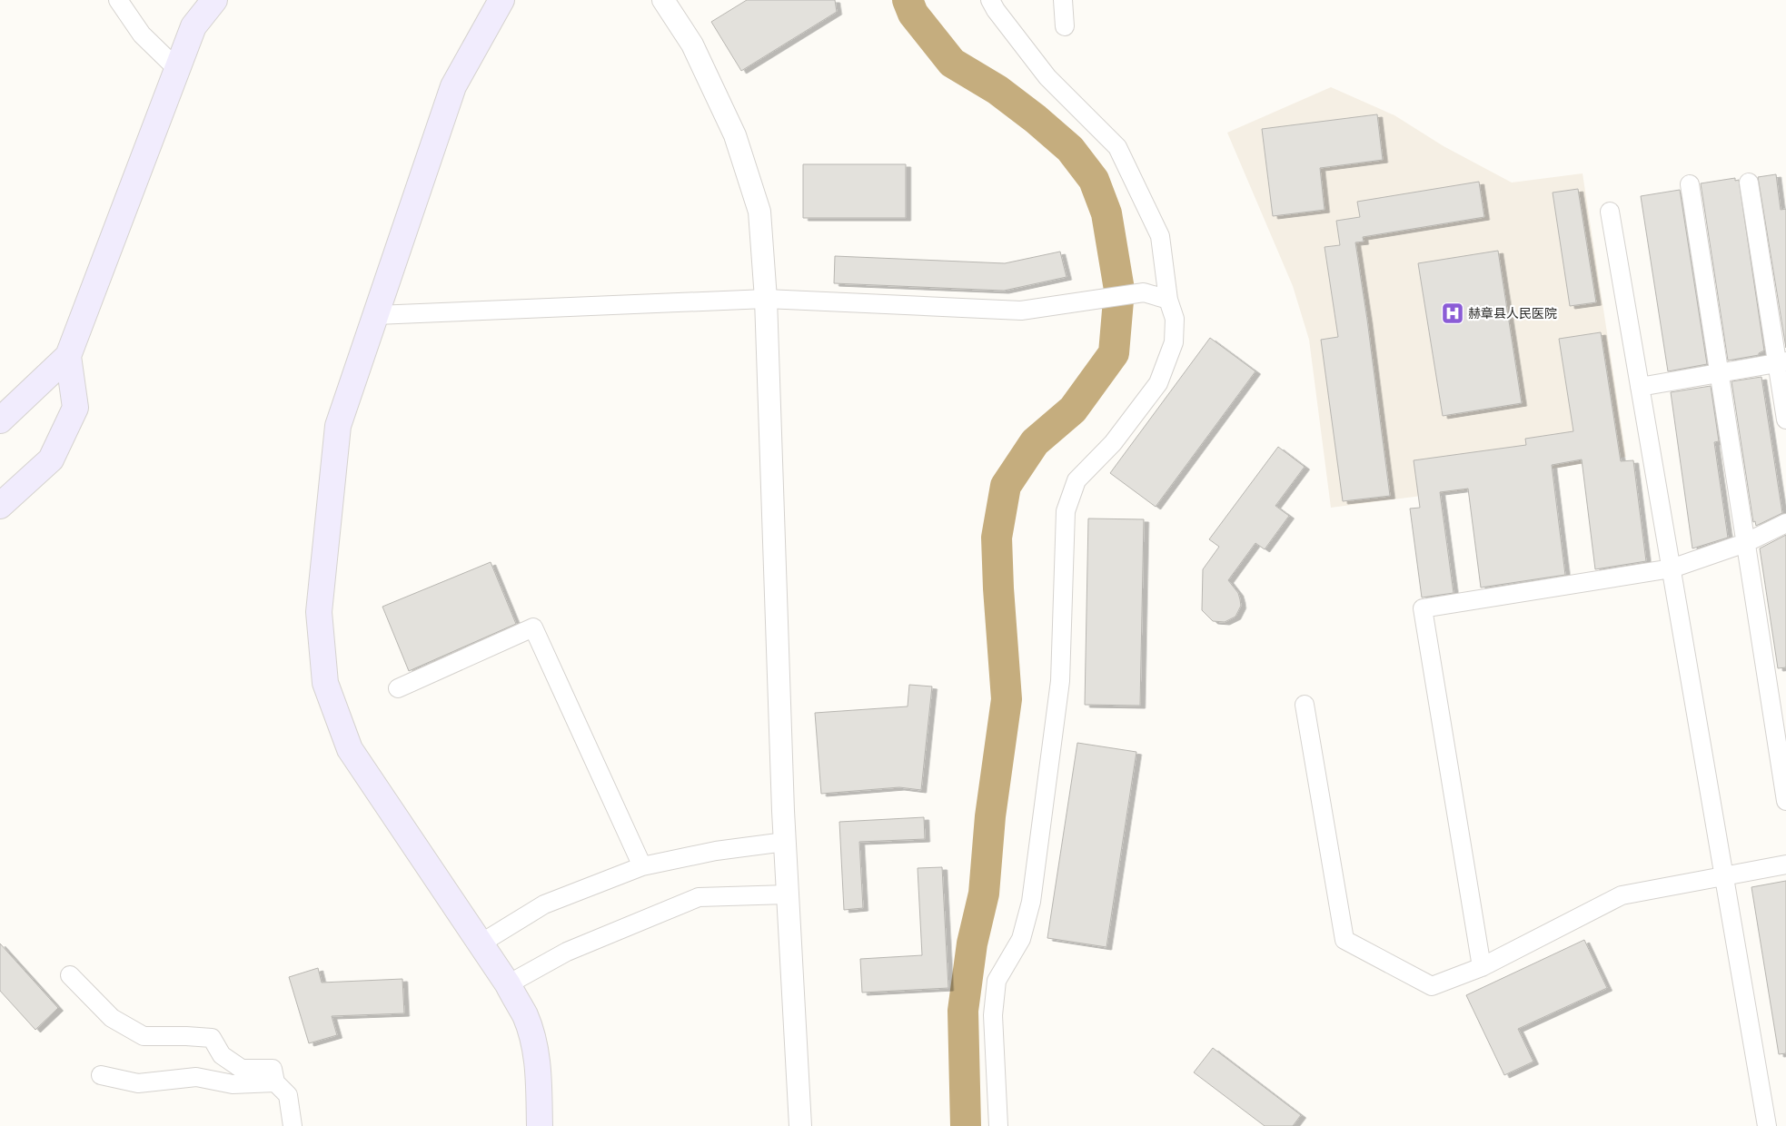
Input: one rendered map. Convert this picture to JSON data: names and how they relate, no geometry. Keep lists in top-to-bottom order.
{
  "places": {
    "hospital": ["赫章县人民医院"]
  }
}
